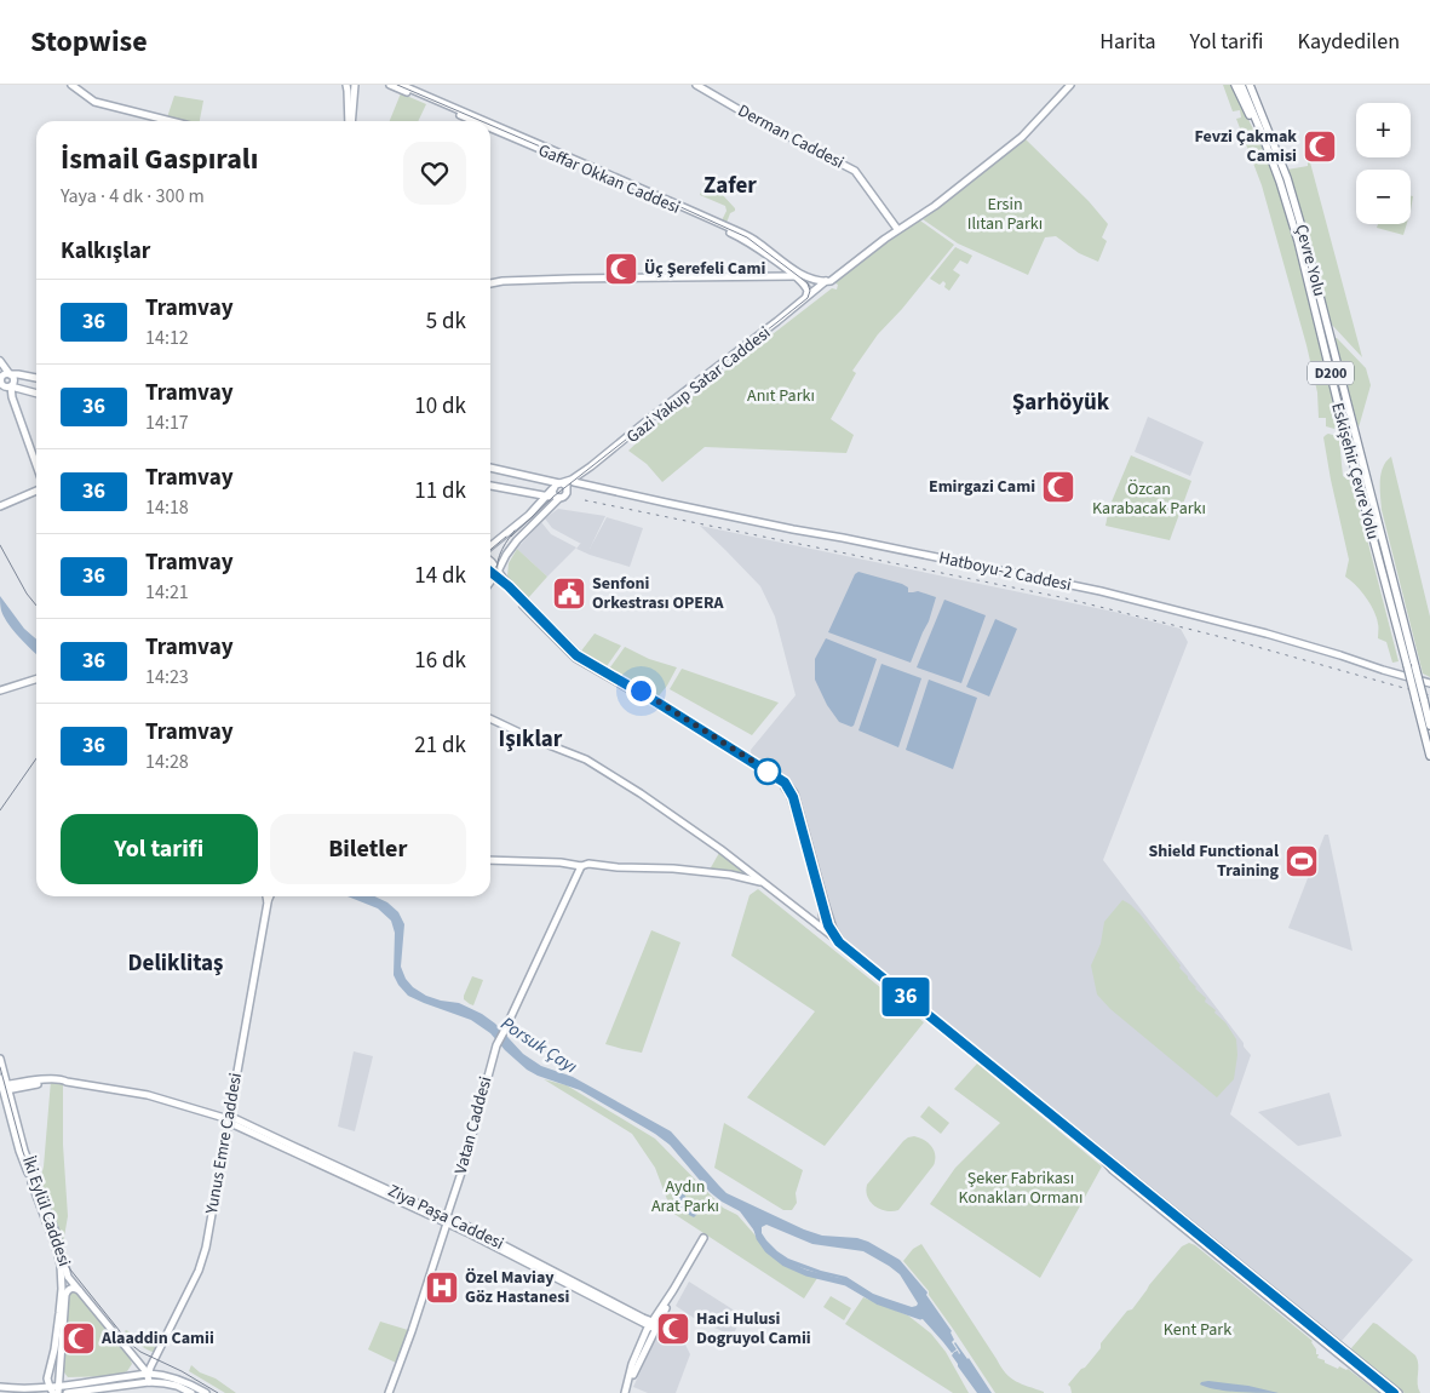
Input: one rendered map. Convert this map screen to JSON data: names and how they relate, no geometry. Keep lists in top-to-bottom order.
{
  "streets": {
    "highway": ["Çevre Yolu", "D200", "Eskişehir Çevre Yolu"],
    "main road": [
      "Derman Caddesi",
      "Gaffar Okkan Caddesi",
      "Gazi Yakup Satar Caddesi",
      "Hatboyu-2 Caddesi",
      "Vatan Caddesi",
      "Yunus Emre Caddesi",
      "İki Eylül Caddesi",
      "Ziya Paşa Caddesi"
    ]
  },
  "crossings": [
    ["Derman Caddesi", "Gazi Yakup Satar Caddesi"],
    ["Gaffar Okkan Caddesi", "Gazi Yakup Satar Caddesi"],
    ["Çevre Yolu", "Eskişehir Çevre Yolu"],
    ["Gazi Yakup Satar Caddesi", "Hatboyu-2 Caddesi"],
    ["Vatan Caddesi", "Ziya Paşa Caddesi"],
    ["Yunus Emre Caddesi", "İki Eylül Caddesi"],
    ["Yunus Emre Caddesi", "Ziya Paşa Caddesi"],
    ["İki Eylül Caddesi", "Ziya Paşa Caddesi"]
  ],
  "districts": [
    "Zafer",
    "Şarhöyük",
    "Işıklar",
    "Deliklitaş"
  ],
  "water": ["Porsuk Çayı"],
  "parks": [
    "Ersin Ilıtan Parkı",
    "Anıt Parkı",
    "Özcan Karabacak Parkı",
    "Şeker Fabrikası Konakları Ormanı",
    "Aydın Arat Parkı",
    "Kent Park"
  ],
  "places": {
    "mosque": [
      "Fevzi Çakmak Camisi",
      "Üç Şerefeli Cami",
      "Emirgazi Cami",
      "Haci Hulusi Dogruyol Camii",
      "Alaaddin Camii"
    ],
    "public building": ["Senfoni Orkestrası OPERA"],
    "sports": ["Shield Functional Training"],
    "hospital": ["Özel Maviay Göz Hastanesi"]
  },
  "lines": ["tram line 36"],
  "page": {
    "header": "Stopwise",
    "nav": ["Harita", "Yol tarifi", "Kaydedilen"],
    "on_map": "36",
    "map_buttons": ["+", "−"],
    "heading": [
      ["İsmail Gaspıralı", "Yaya · 4 dk · 300 m"],
      "Kalkışlar"
    ],
    "list": [
      {
        "mark": "36",
        "name": "Tramvay",
        "note": "14:12",
        "value": "5 dk"
      },
      {
        "mark": "36",
        "name": "Tramvay",
        "note": "14:17",
        "value": "10 dk"
      },
      {
        "mark": "36",
        "name": "Tramvay",
        "note": "14:18",
        "value": "11 dk"
      },
      {
        "mark": "36",
        "name": "Tramvay",
        "note": "14:21",
        "value": "14 dk"
      },
      {
        "mark": "36",
        "name": "Tramvay",
        "note": "14:23",
        "value": "16 dk"
      },
      {
        "mark": "36",
        "name": "Tramvay",
        "note": "14:28",
        "value": "21 dk"
      }
    ],
    "buttons": ["Yol tarifi", "Biletler"]
  }
}
